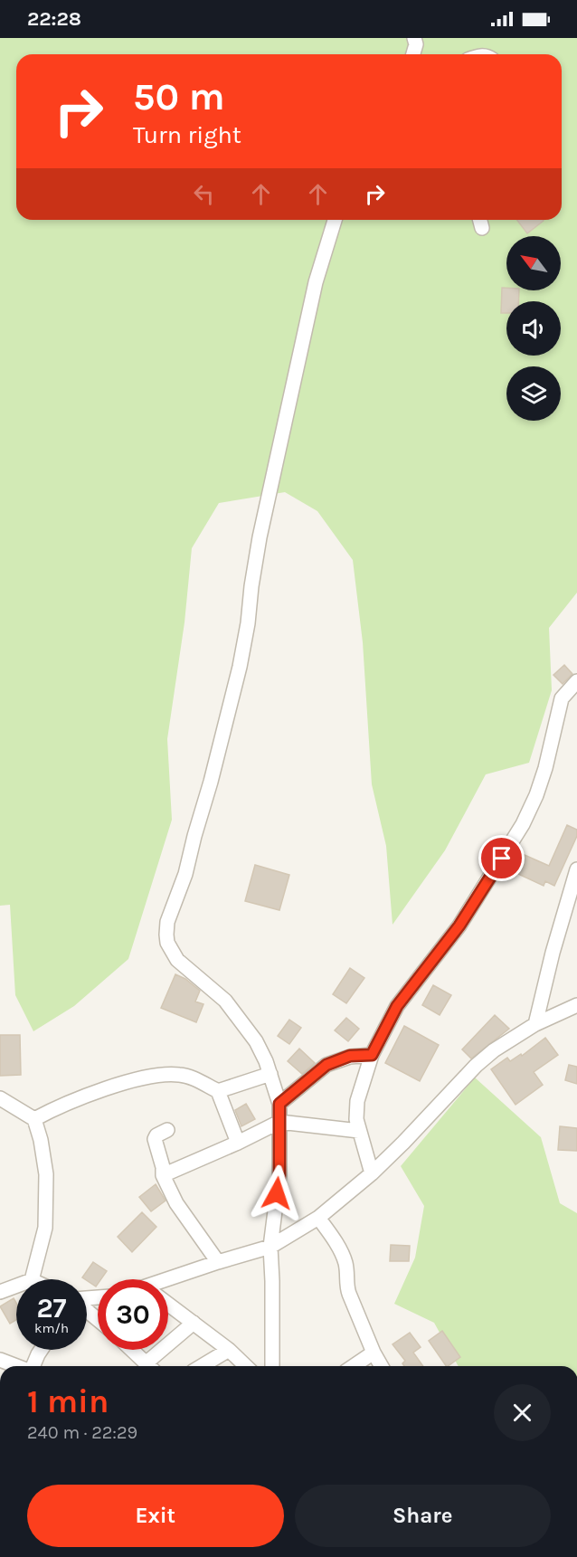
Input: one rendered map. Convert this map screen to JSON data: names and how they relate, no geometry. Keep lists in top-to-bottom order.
{
  "north": "top left",
  "page": {
    "status": "22:28",
    "turn": ["50 m", "Turn right"],
    "speed": "27 km/h",
    "limit": "30",
    "heading": ["1 min", "240 m · 22:29"],
    "buttons": ["Exit", "Share"]
  }
}
